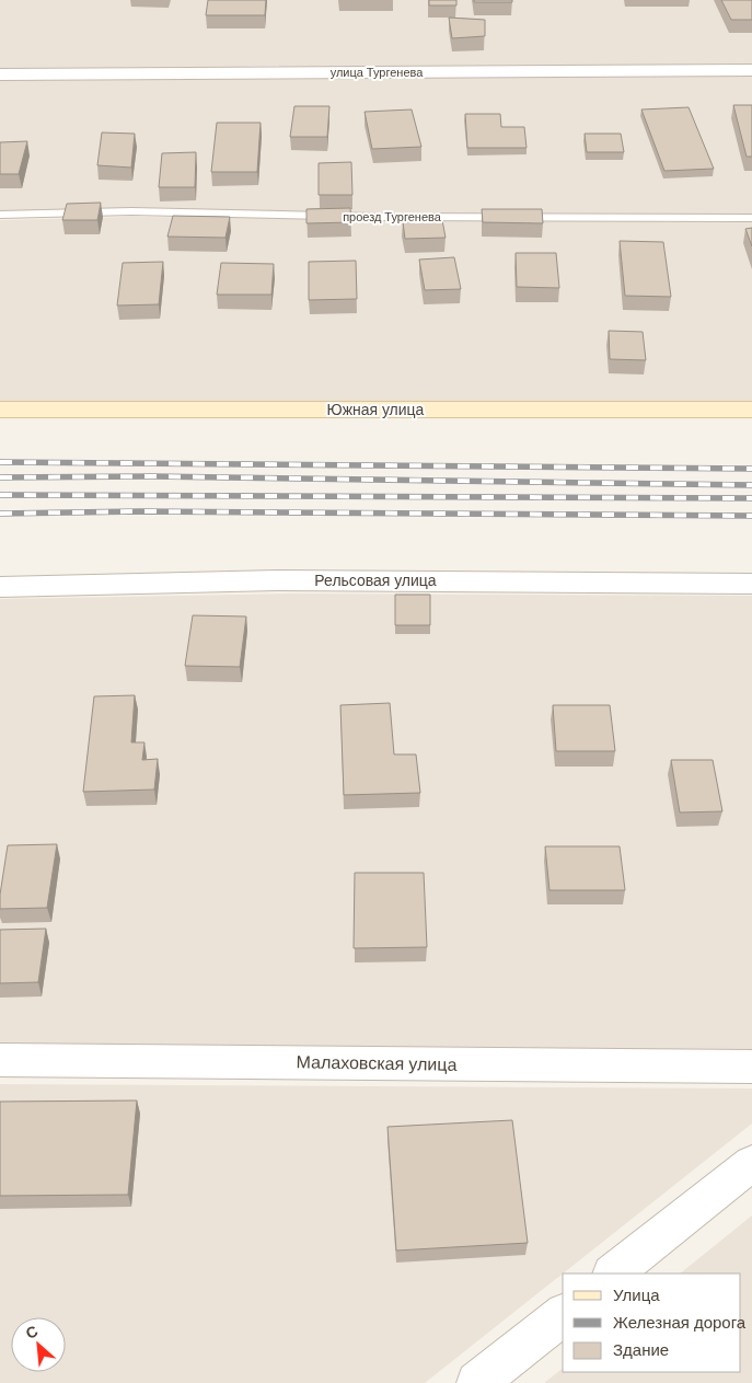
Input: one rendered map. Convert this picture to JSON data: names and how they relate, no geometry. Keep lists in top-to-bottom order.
{
  "streets": {
    "street": [
      "улица Тургенева",
      "Южная улица",
      "Рельсовая улица",
      "Малаховская улица"
    ],
    "lane": ["проезд Тургенева"]
  },
  "legend": ["Улица", "Железная дорога", "Здание"],
  "north": "top left"
}
